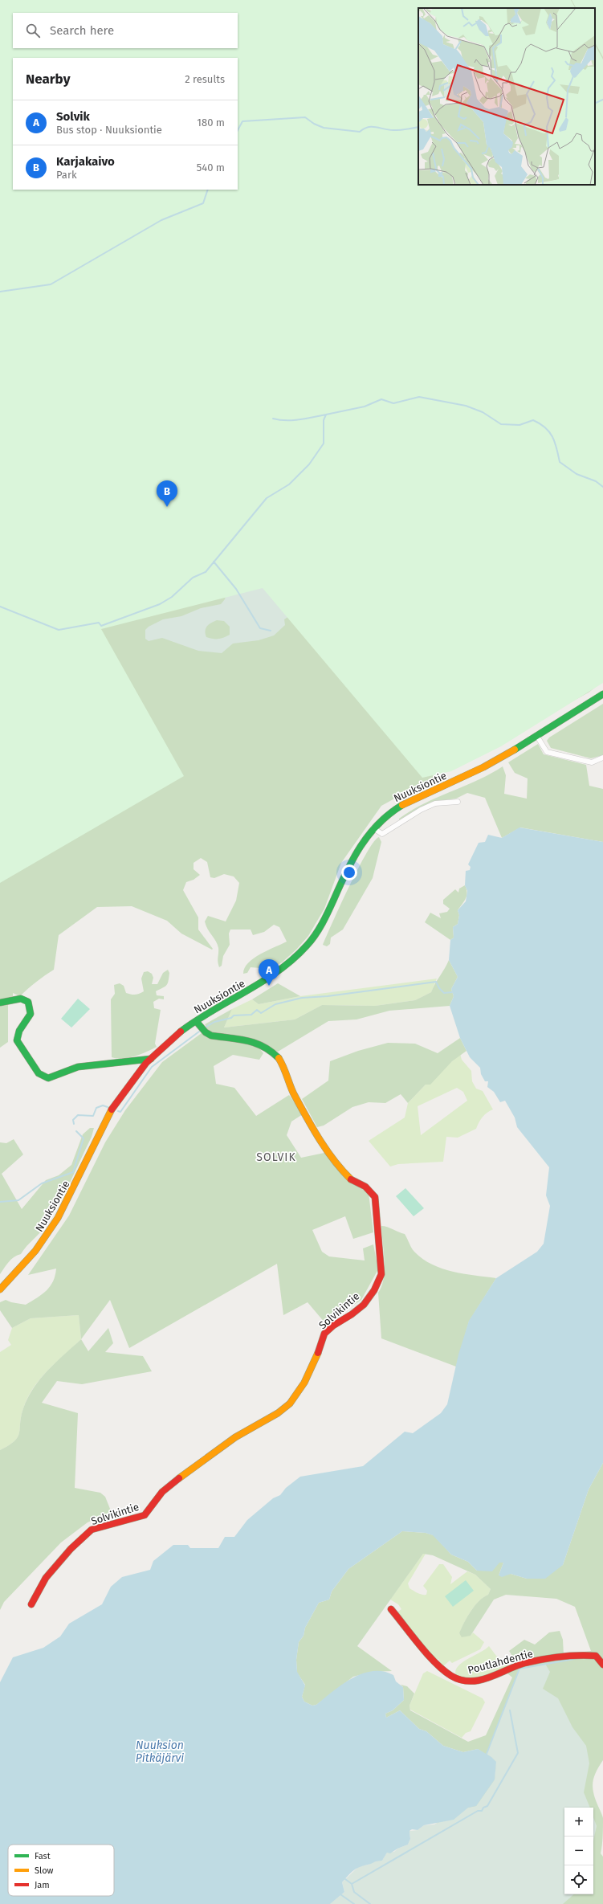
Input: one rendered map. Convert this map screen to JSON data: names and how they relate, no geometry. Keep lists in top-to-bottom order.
{
  "streets": {
    "street": ["Nuuksiontie", "Solvikintie", "Poutlahdentie"]
  },
  "crossings": [
    ["Nuuksiontie", "Solvikintie"]
  ],
  "districts": ["SOLVIK"],
  "water": ["Nuuksion Pitkäjärvi"],
  "legend": ["Fast", "Slow", "Jam"],
  "page": {
    "search": "Search here",
    "heading": ["Nearby", "2 results"],
    "list": [
      {
        "mark": "A",
        "name": "Solvik",
        "note": "Bus stop · Nuuksiontie",
        "value": "180 m"
      },
      {
        "mark": "B",
        "name": "Karjakaivo",
        "note": "Park",
        "value": "540 m"
      }
    ],
    "pins": ["B", "A"],
    "map_buttons": ["+", "−"]
  }
}
